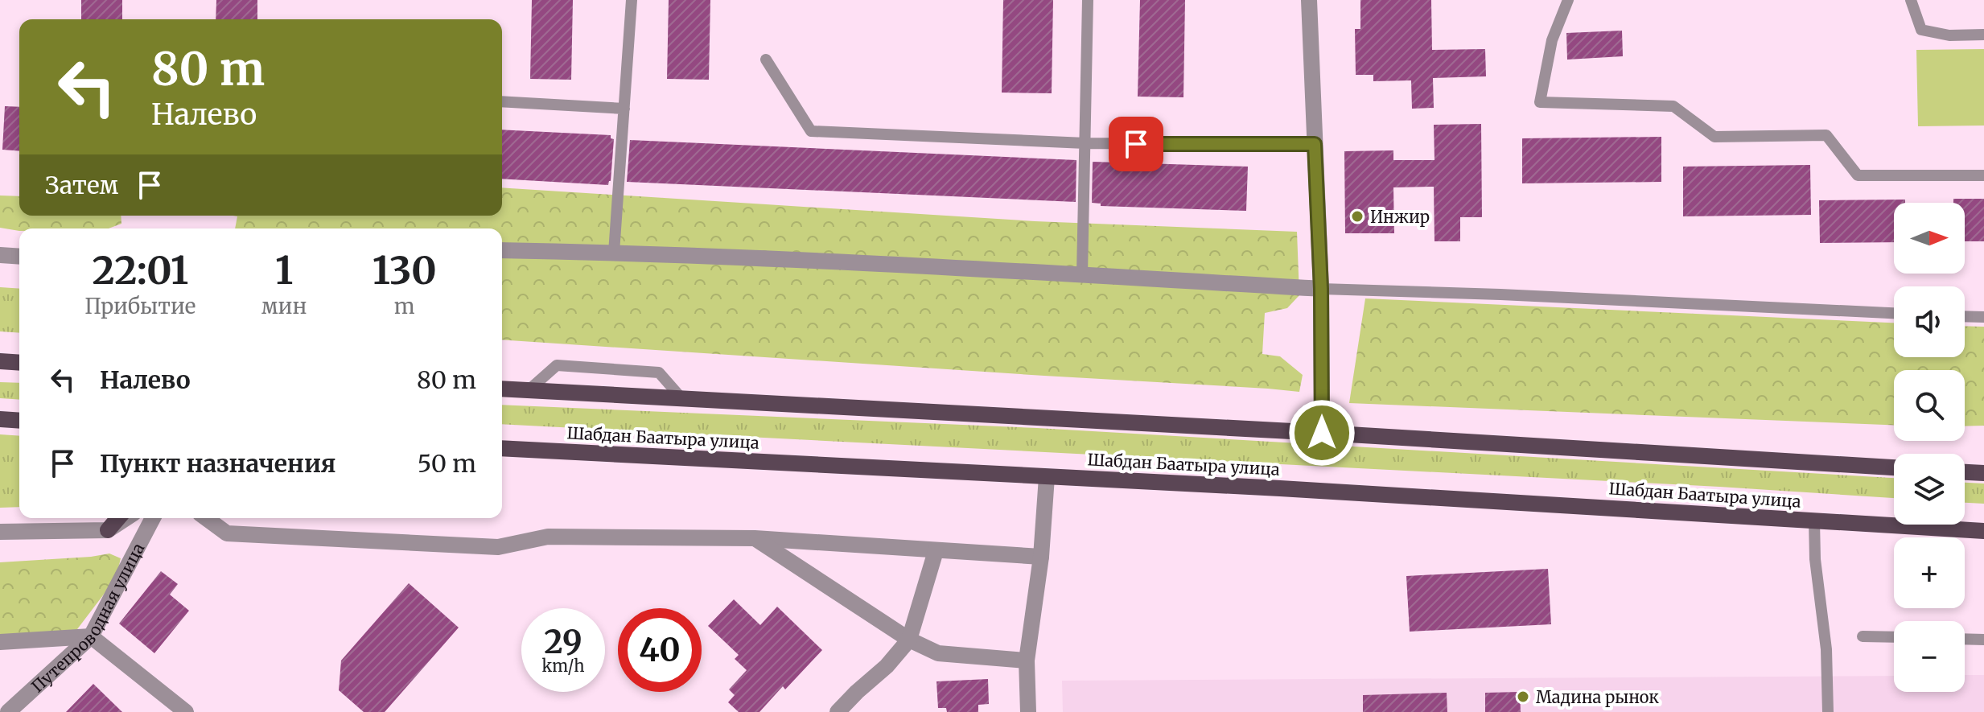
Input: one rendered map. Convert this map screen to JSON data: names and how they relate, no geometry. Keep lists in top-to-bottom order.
{
  "streets": {
    "main road": ["Шабдан Баатыра улица"],
    "street": ["Путепроводная улица"]
  },
  "places": ["Инжир", "Мадина рынок"],
  "north": "right",
  "page": {
    "turn": ["80 m", "Налево"],
    "then": "Затем",
    "map_buttons": ["+", "−"],
    "eta": [
      "22:01",
      "Прибытие",
      "1",
      "мин",
      "130",
      "m"
    ],
    "list": [
      {
        "name": "Налево",
        "value": "80 m"
      },
      {
        "name": "Пункт назначения",
        "value": "50 m"
      }
    ],
    "speed": "29 km/h",
    "limit": "40"
  }
}
